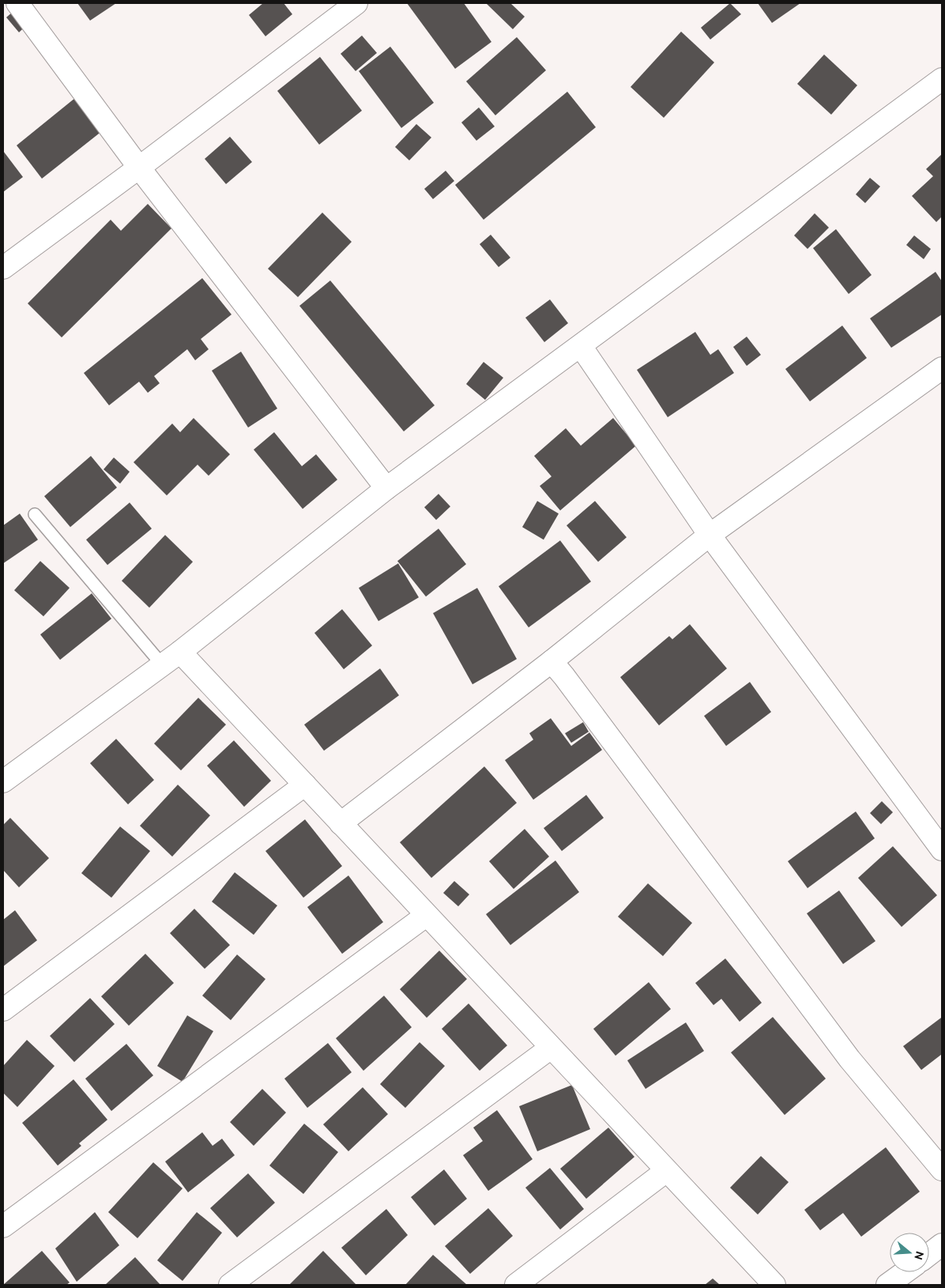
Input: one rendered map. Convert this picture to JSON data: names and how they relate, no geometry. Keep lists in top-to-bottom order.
{
  "north": "right"
}
